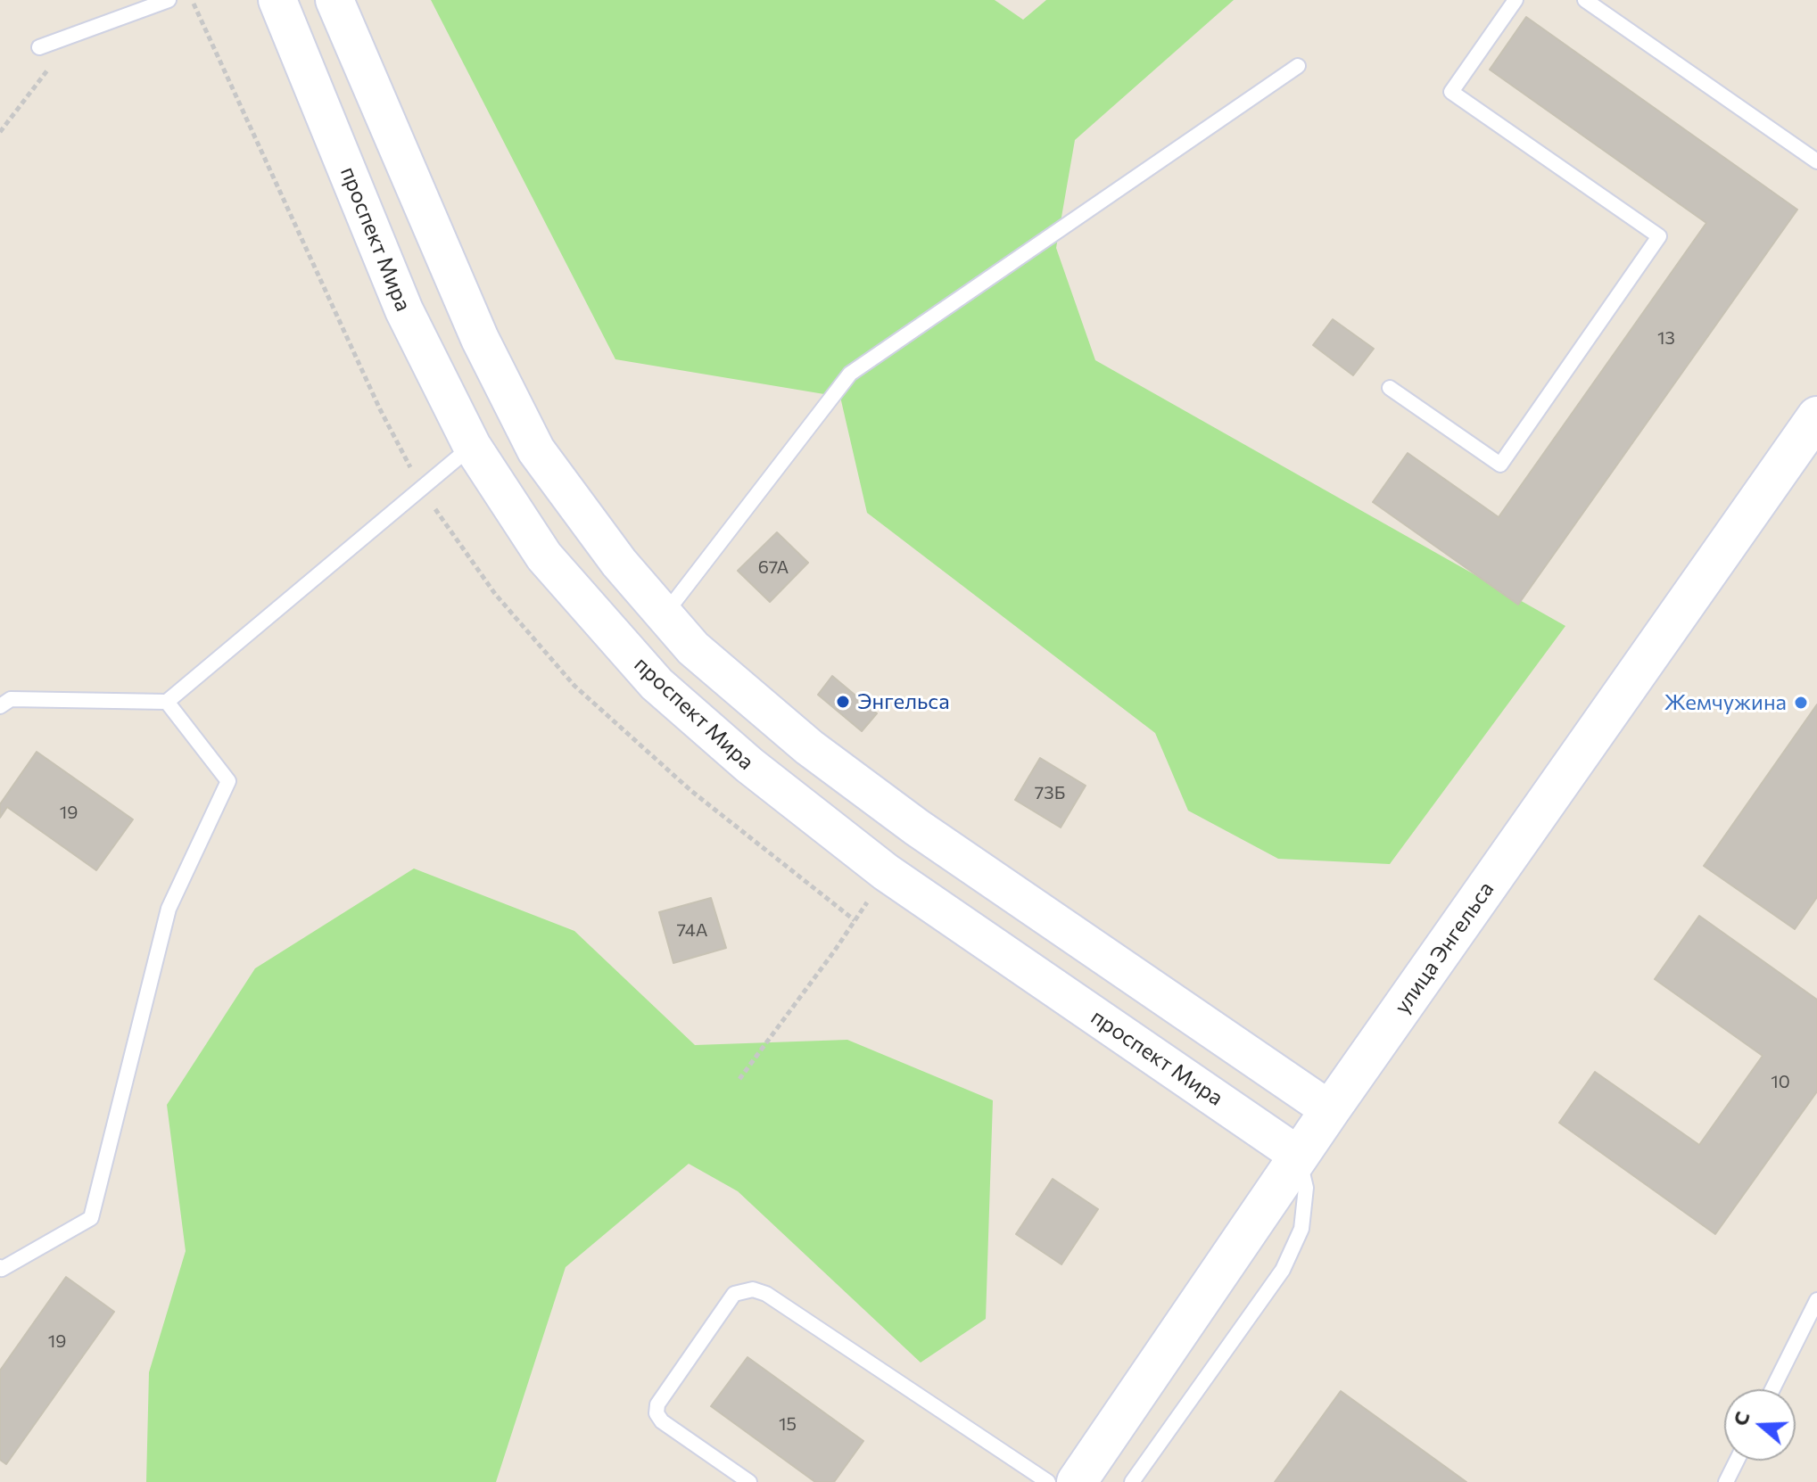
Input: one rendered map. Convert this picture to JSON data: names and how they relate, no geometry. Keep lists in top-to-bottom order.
{
  "streets": {
    "main road": ["улица Энгельса"],
    "street": ["проспект Мира"]
  },
  "crossings": [
    ["проспект Мира", "улица Энгельса"]
  ],
  "places": ["Энгельса", "Жемчужина"],
  "house_numbers": [
    "13",
    "67А",
    "73Б",
    "19",
    "74А",
    "10",
    "19",
    "15"
  ],
  "north": "left"
}
